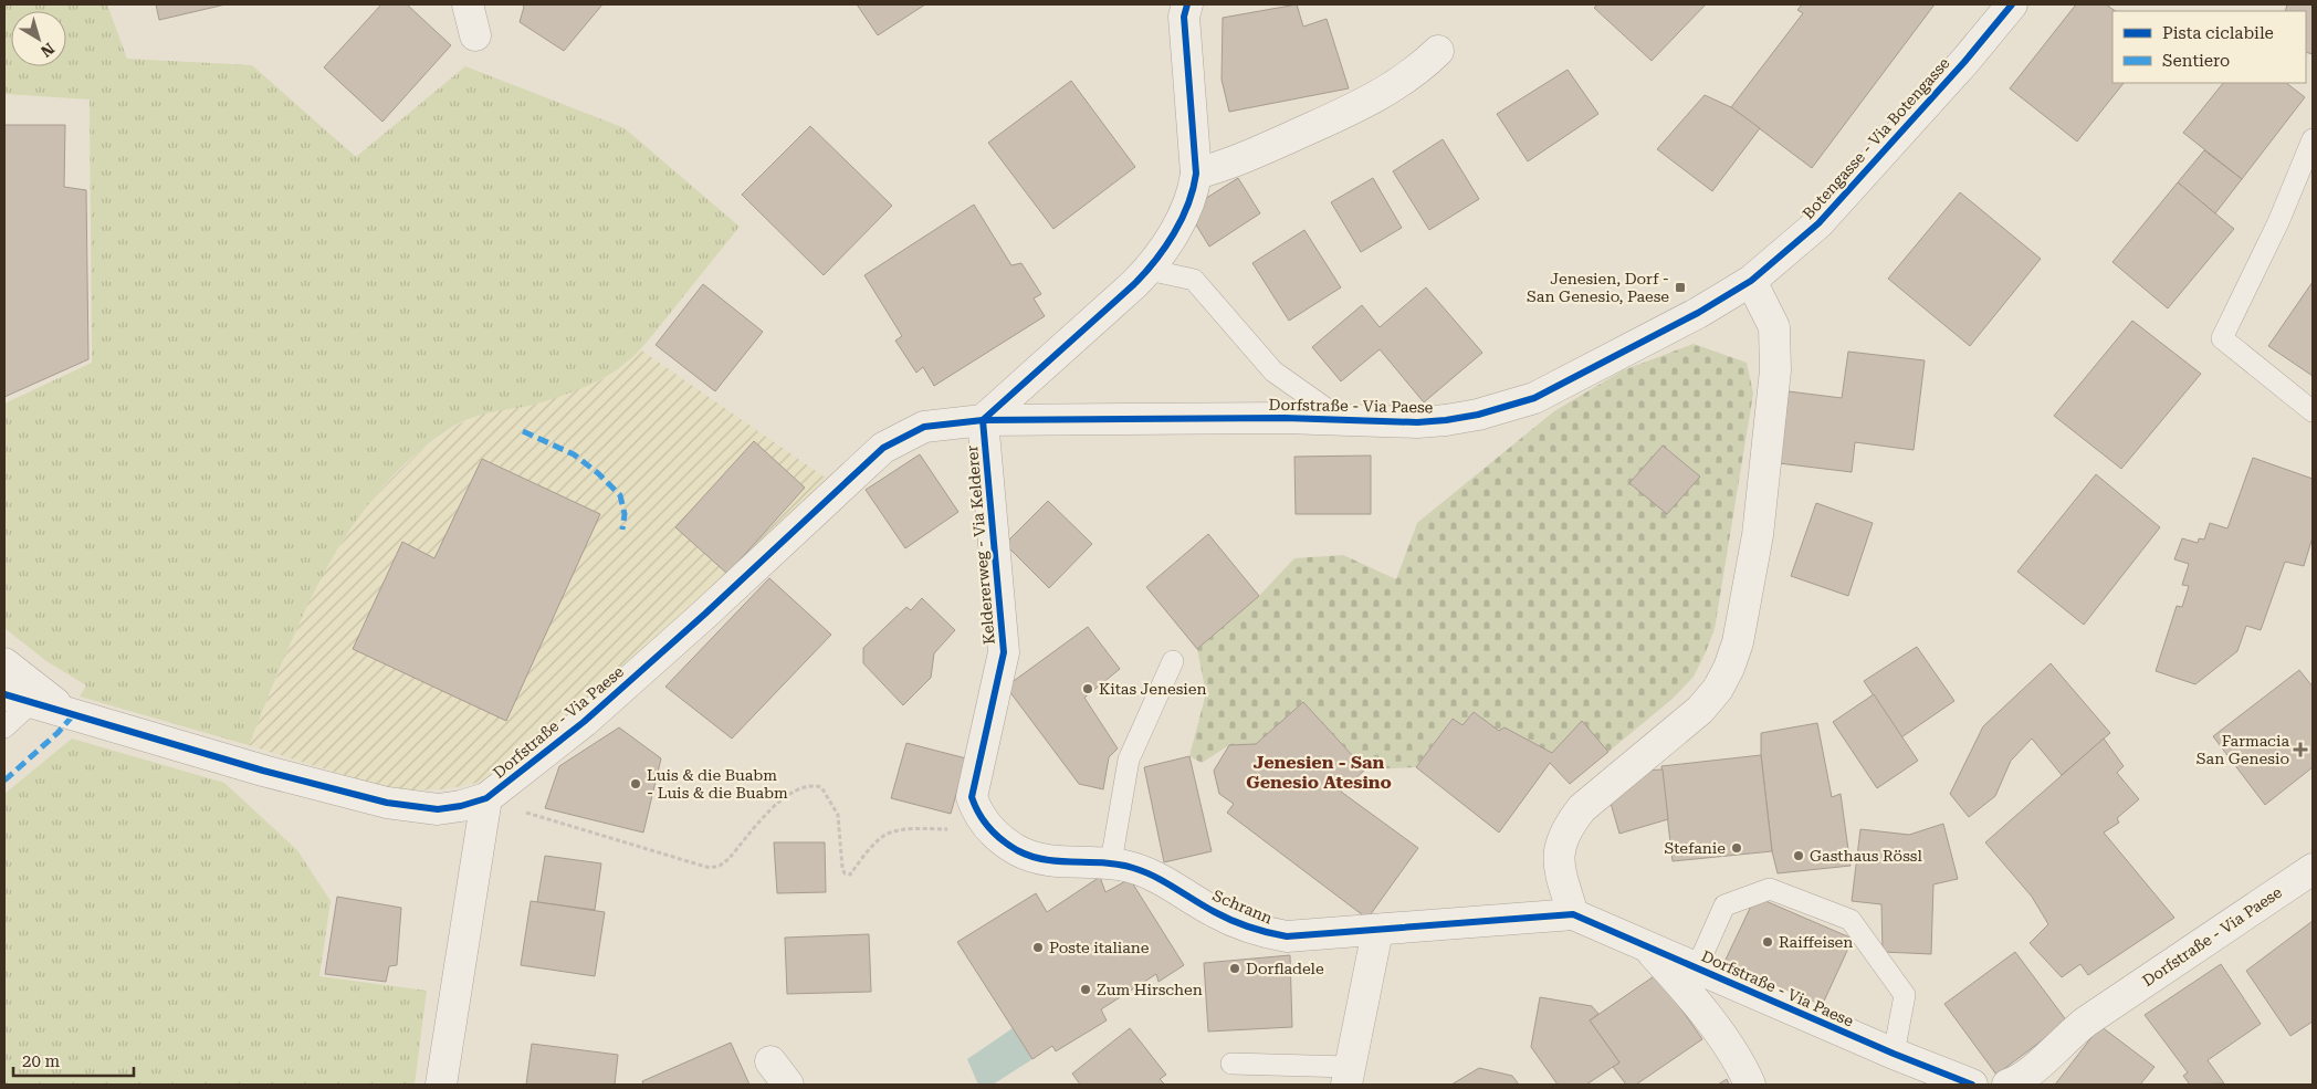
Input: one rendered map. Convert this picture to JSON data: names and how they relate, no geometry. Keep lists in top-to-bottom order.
{
  "streets": {
    "street": [
      "Botengasse - Via Botengasse",
      "Dorfstraße - Via Paese",
      "Keldererweg - Via Kelderer",
      "Schrann"
    ]
  },
  "crossings": [
    ["Botengasse - Via Botengasse", "Dorfstraße - Via Paese"],
    ["Dorfstraße - Via Paese", "Keldererweg - Via Kelderer"],
    ["Dorfstraße - Via Paese", "Schrann"],
    ["Keldererweg - Via Kelderer", "Schrann"]
  ],
  "districts": ["Jenesien - San Genesio Atesino"],
  "places": {
    "transit": ["Jenesien, Dorf - San Genesio, Paese"],
    "other": [
      "Kitas Jenesien",
      "Luis & die Buabm - Luis & die Buabm",
      "Stefanie",
      "Gasthaus Rössl",
      "Raiffeisen",
      "Poste italiane",
      "Dorfladele",
      "Zum Hirschen"
    ],
    "health": ["Farmacia San Genesio"]
  },
  "legend": ["Pista ciclabile", "Sentiero"],
  "scale_bar": "20 m",
  "north": "bottom right"
}
